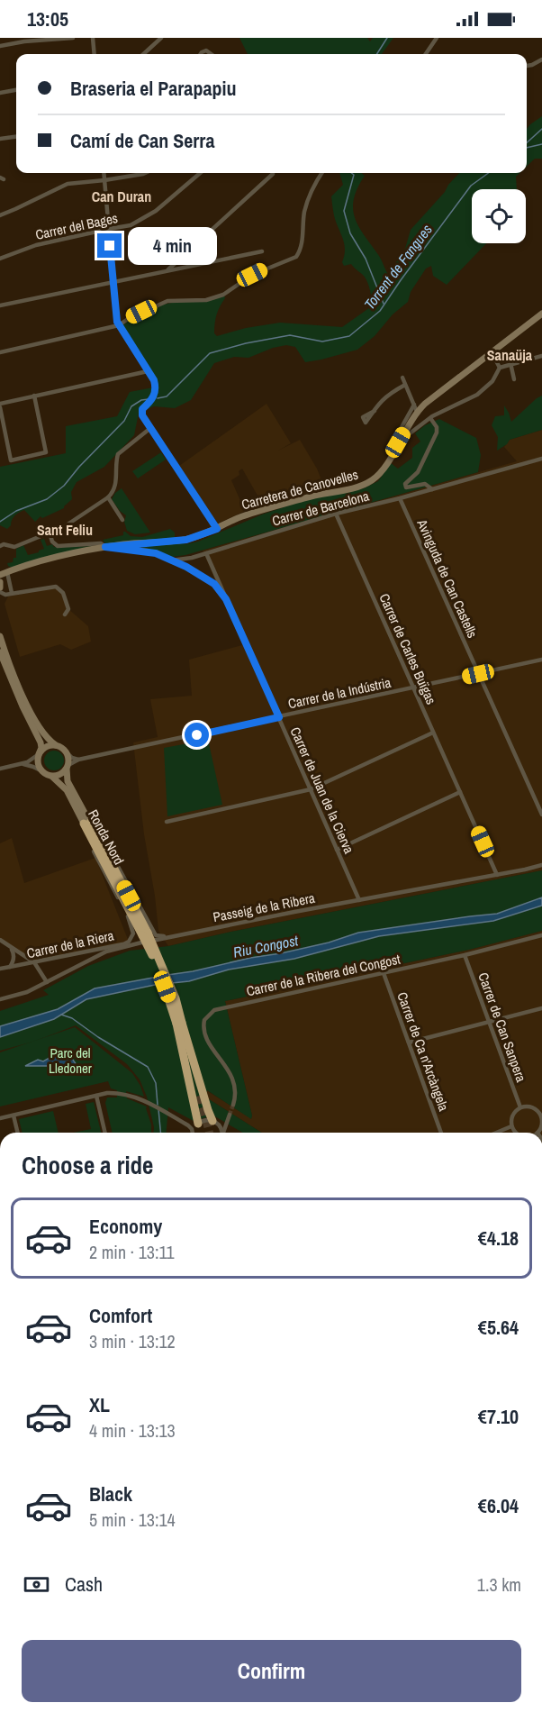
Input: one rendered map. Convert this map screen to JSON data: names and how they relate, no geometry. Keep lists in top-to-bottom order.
{
  "streets": {
    "highway": ["Ronda Nord"],
    "street": [
      "Carrer del Bages",
      "Carretera de Canovelles",
      "Carrer de Barcelona",
      "Avinguda de Can Castells",
      "Carrer de Carles Buïgas",
      "Carrer de la Indústria",
      "Carrer de Juan de la Cierva",
      "Passeig de la Ribera",
      "Carrer de la Riera",
      "Carrer de la Ribera del Congost",
      "Carrer de Can Sanpera",
      "Carrer de Ca n'Arcàngela"
    ]
  },
  "crossings": [
    ["Carrer de Barcelona", "Avinguda de Can Castells"],
    ["Carrer de Barcelona", "Carrer de Carles Buïgas"],
    ["Carrer de Barcelona", "Carrer de Juan de la Cierva"],
    ["Avinguda de Can Castells", "Carrer de la Indústria"],
    ["Carrer de Carles Buïgas", "Carrer de la Indústria"],
    ["Carrer de Carles Buïgas", "Passeig de la Ribera"],
    ["Carrer de la Indústria", "Carrer de Juan de la Cierva"],
    ["Carrer de la Indústria", "Ronda Nord"],
    ["Carrer de Juan de la Cierva", "Passeig de la Ribera"],
    ["Passeig de la Ribera", "Carrer de la Riera"],
    ["Carrer de la Ribera del Congost", "Carrer de Can Sanpera"],
    ["Carrer de la Ribera del Congost", "Carrer de Ca n'Arcàngela"]
  ],
  "districts": ["Can Duran", "Sanaüja", "Sant Feliu"],
  "water": ["Torrent de Fangues", "Riu Congost"],
  "parks": ["Parc del Lledoner"],
  "page": {
    "status": "13:05",
    "banner": ["Braseria el Parapapiu", "Camí de Can Serra"],
    "bubble": "4 min",
    "heading": "Choose a ride",
    "list": [
      {
        "name": "Economy",
        "note": "2 min · 13:11",
        "value": "€4.18"
      },
      {
        "name": "Comfort",
        "note": "3 min · 13:12",
        "value": "€5.64"
      },
      {
        "name": "XL",
        "note": "4 min · 13:13",
        "value": "€7.10"
      },
      {
        "name": "Black",
        "note": "5 min · 13:14",
        "value": "€6.04"
      }
    ],
    "pay": ["Cash", "1.3 km"],
    "buttons": "Confirm"
  }
}
